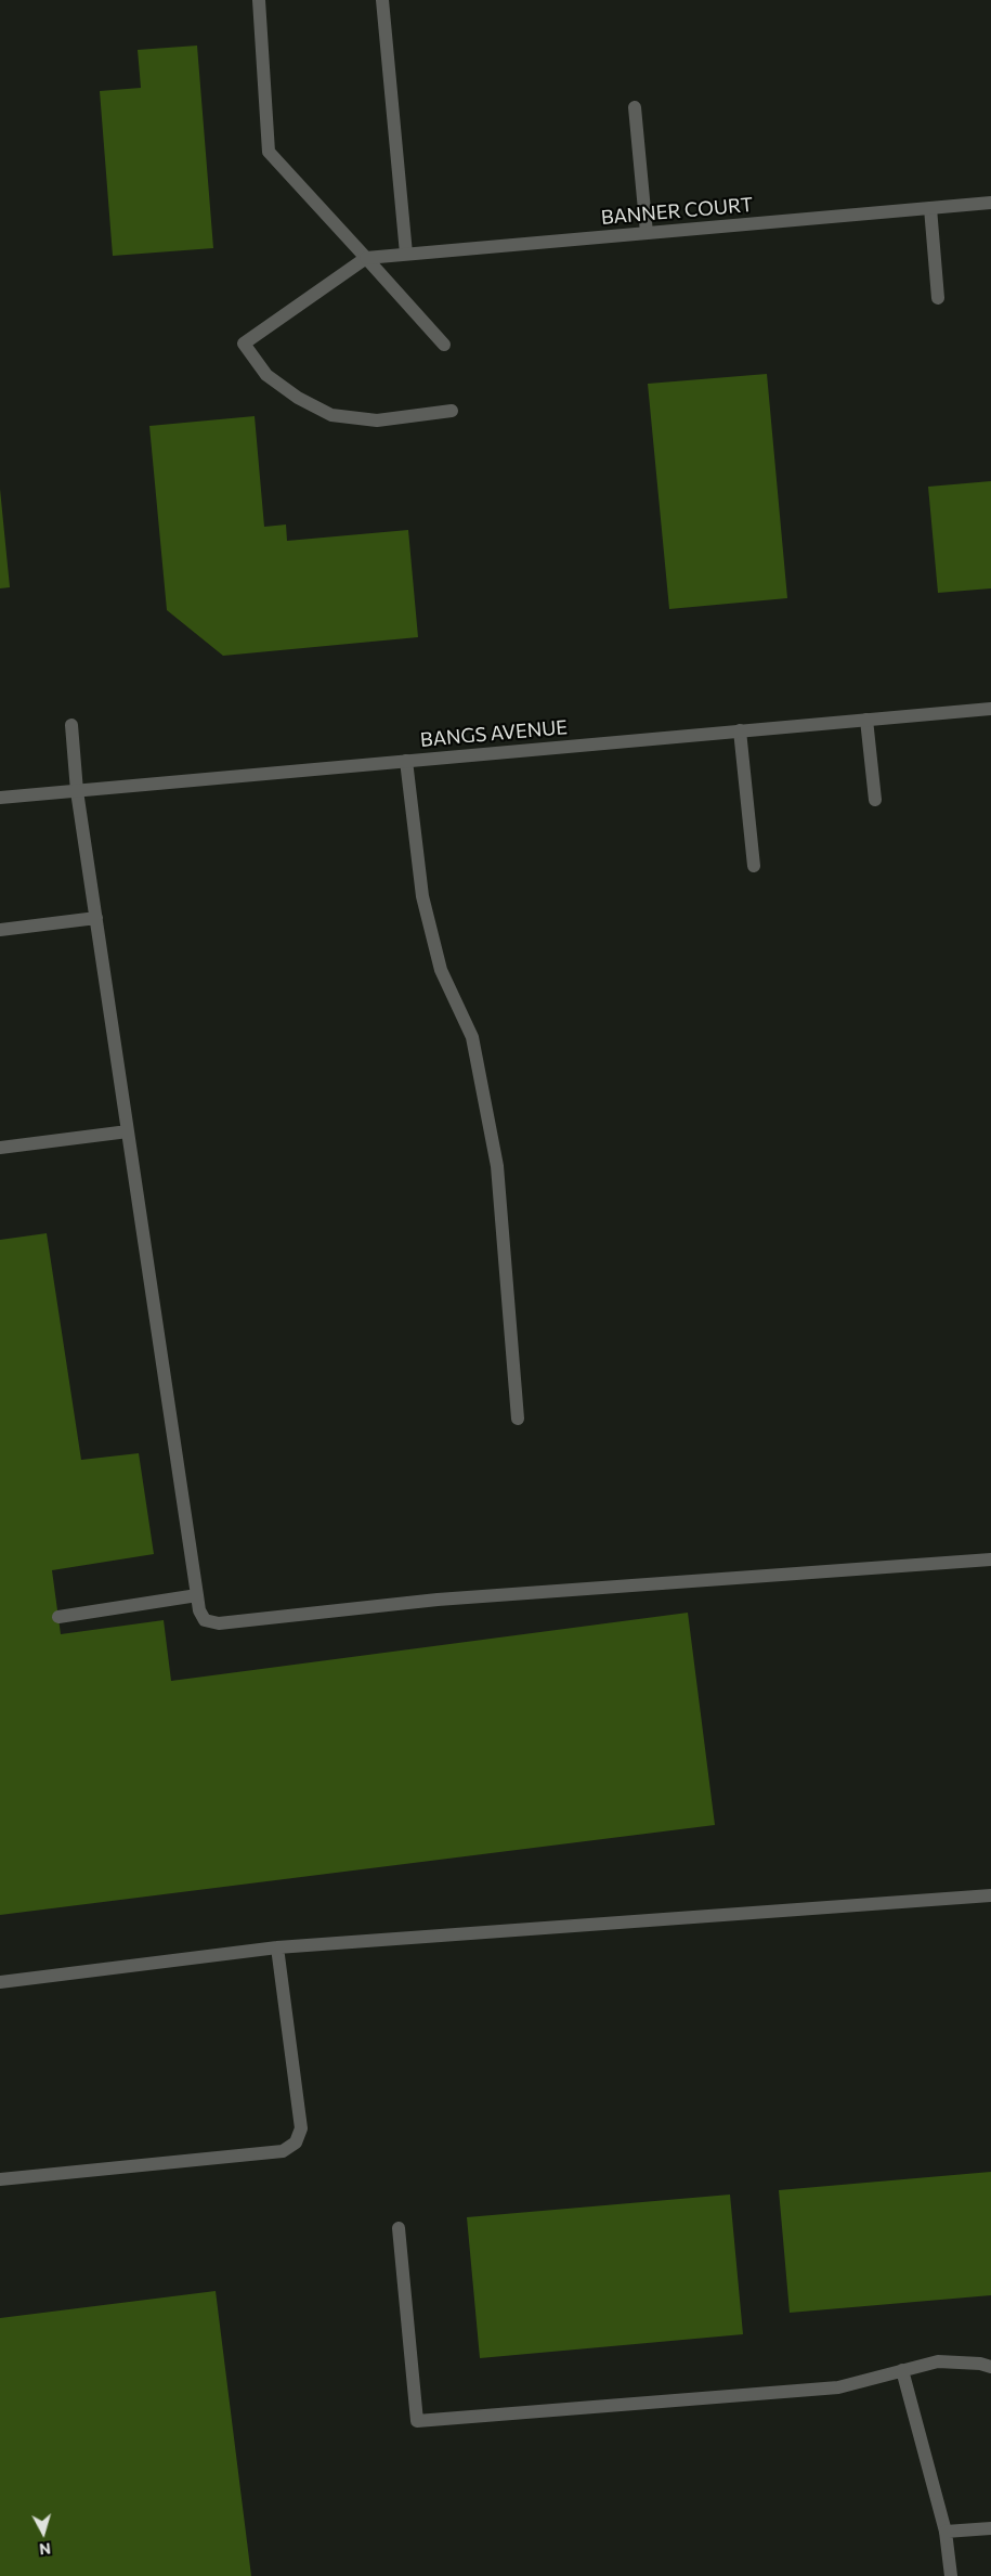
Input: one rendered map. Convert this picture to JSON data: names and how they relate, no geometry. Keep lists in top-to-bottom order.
{
  "streets": {
    "street": ["BANNER COURT", "BANGS AVENUE"]
  },
  "north": "bottom"
}
